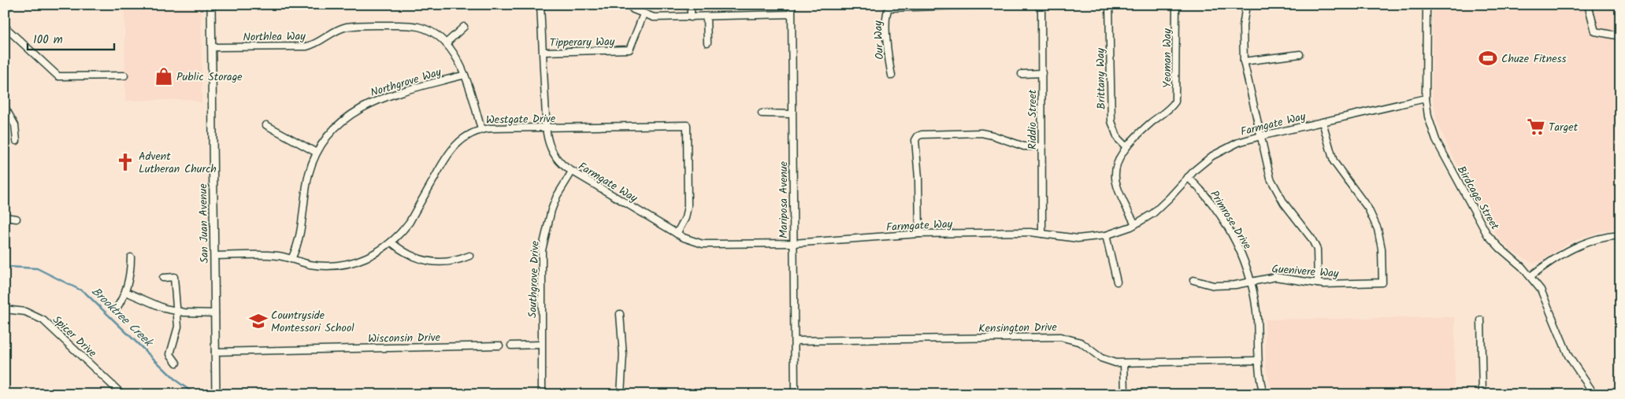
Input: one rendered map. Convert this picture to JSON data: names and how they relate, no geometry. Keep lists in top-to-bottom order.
{
  "streets": {
    "main road": ["San Juan Avenue"],
    "street": [
      "Northlea Way",
      "Our Way",
      "Tipperary Way",
      "Yeoman Way",
      "Brittany Way",
      "Northgrove Way",
      "Westgate Drive",
      "Riddio Street",
      "Farmgate Way",
      "Birdcage Street",
      "Mariposa Avenue",
      "Primrose Drive",
      "Guenivere Way",
      "Southgrove Drive",
      "Kensington Drive",
      "Spicer Drive",
      "Wisconsin Drive"
    ]
  },
  "crossings": [
    ["Northlea Way", "Northgrove Way"],
    ["Northlea Way", "Westgate Drive"],
    ["Northlea Way", "San Juan Avenue"],
    ["Tipperary Way", "Farmgate Way"],
    ["Yeoman Way", "Brittany Way"],
    ["Yeoman Way", "Farmgate Way"],
    ["Northgrove Way", "Westgate Drive"],
    ["Westgate Drive", "Farmgate Way"],
    ["Westgate Drive", "San Juan Avenue"],
    ["Riddio Street", "Farmgate Way"],
    ["Farmgate Way", "Birdcage Street"],
    ["Farmgate Way", "Mariposa Avenue"],
    ["Farmgate Way", "Primrose Drive"],
    ["Farmgate Way", "Guenivere Way"],
    ["Farmgate Way", "Southgrove Drive"],
    ["Mariposa Avenue", "Kensington Drive"],
    ["Primrose Drive", "Guenivere Way"],
    ["Primrose Drive", "Kensington Drive"],
    ["San Juan Avenue", "Wisconsin Drive"]
  ],
  "water": ["Brooktree Creek"],
  "places": {
    "sports": ["Chuze Fitness"],
    "shop": ["Public Storage"],
    "supermarket": ["Target"],
    "church": ["Advent Lutheran Church"],
    "school or university": ["Countryside Montessori School"]
  },
  "scale_bar": "100 m"
}
